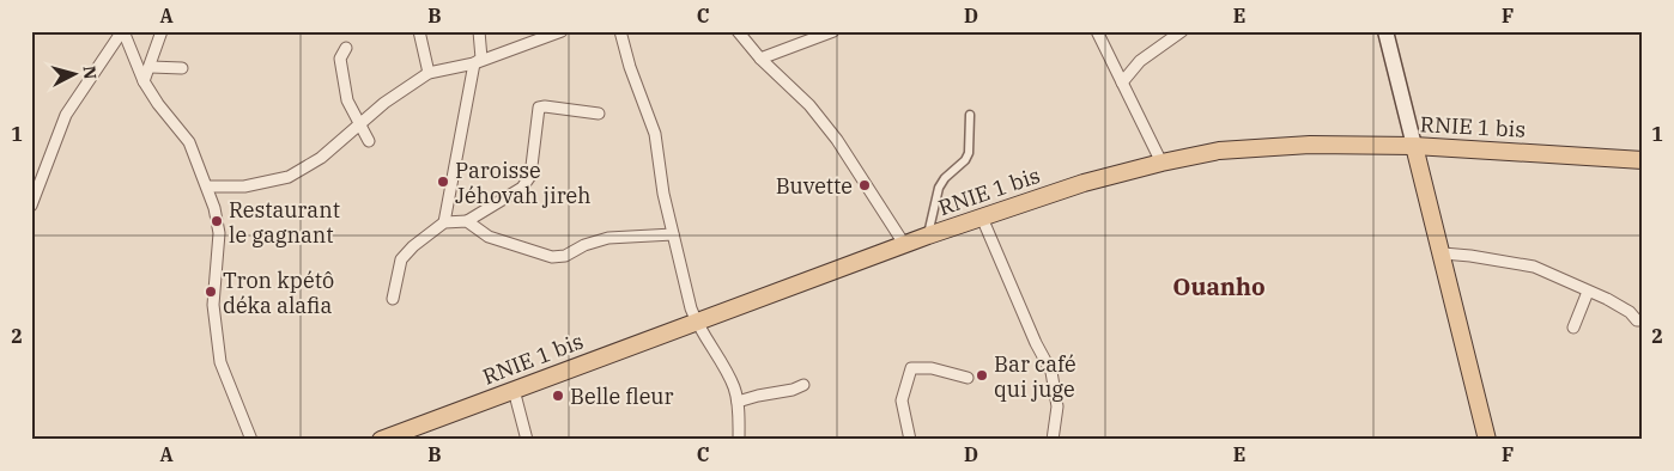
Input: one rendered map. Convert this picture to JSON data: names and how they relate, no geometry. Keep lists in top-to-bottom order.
{
  "streets": {
    "main road": ["RNIE 1 bis"]
  },
  "districts": ["Ouanho"],
  "places": [
    "Paroisse Jéhovah jireh",
    "Buvette",
    "Restaurant le gagnant",
    "Tron kpétô déka alafia",
    "Bar café qui juge",
    "Belle fleur"
  ],
  "north": "right",
  "grid": {
    "columns": [
      "A",
      "B",
      "C",
      "D",
      "E",
      "F"
    ],
    "rows": ["1", "2"]
  }
}
